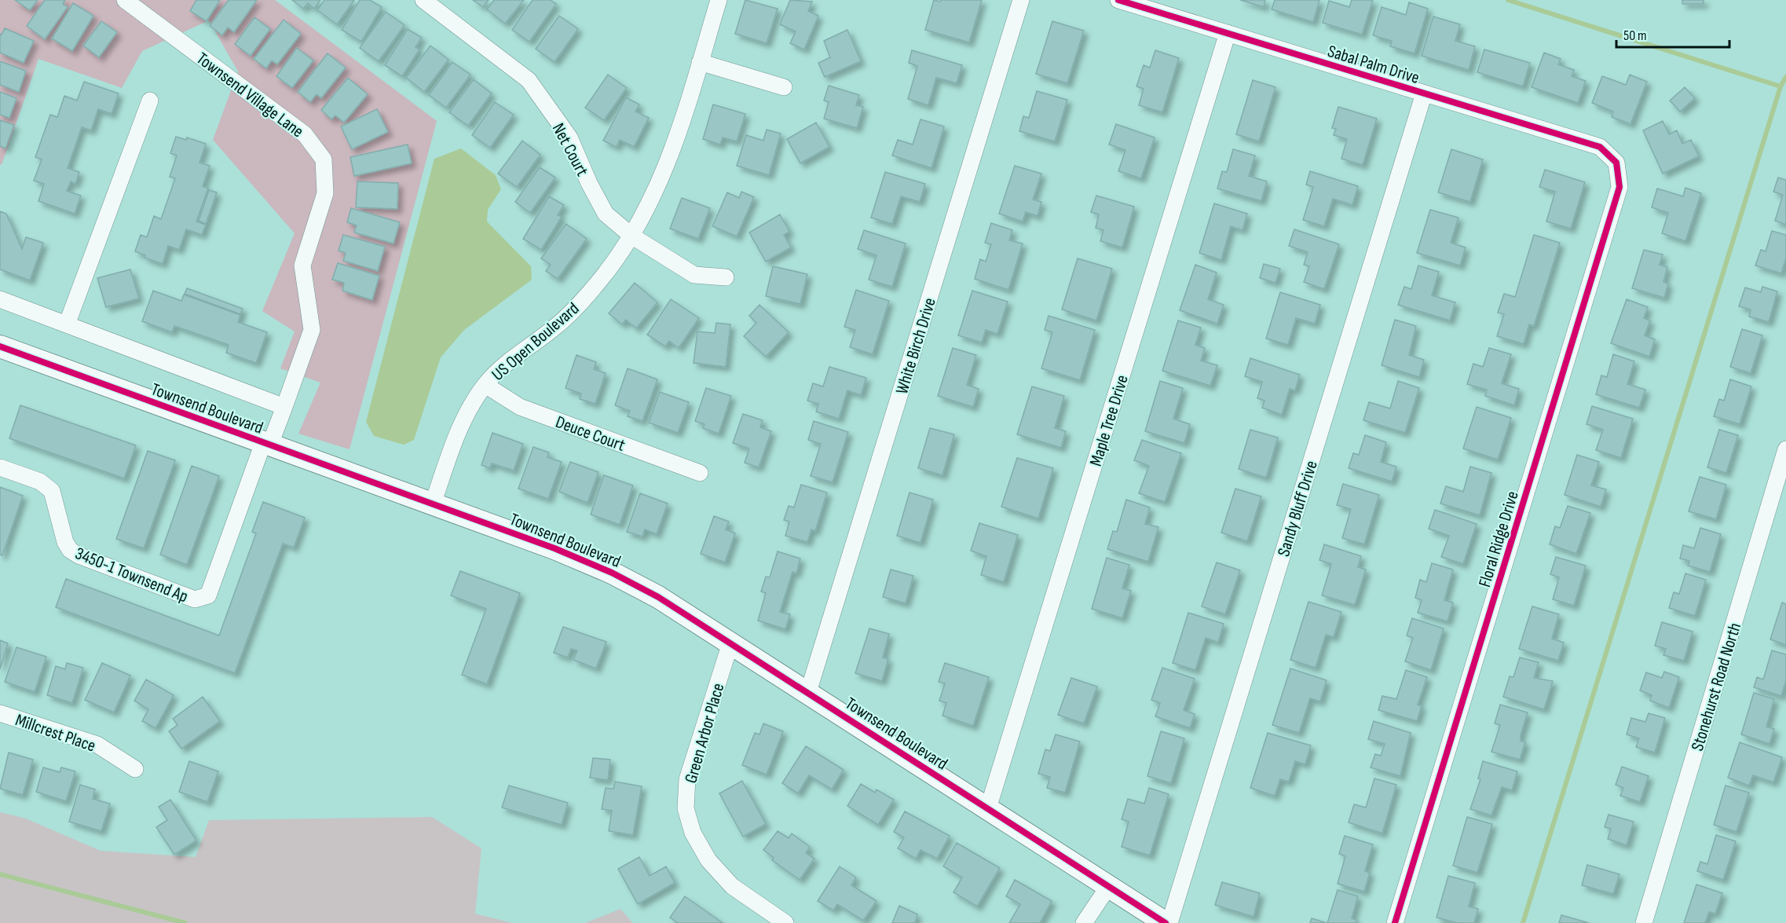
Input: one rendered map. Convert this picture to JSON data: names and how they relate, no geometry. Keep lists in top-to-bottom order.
{
  "streets": {
    "street": [
      "Sabal Palm Drive",
      "Townsend Village Lane",
      "Net Court",
      "US Open Boulevard",
      "White Birch Drive",
      "Townsend Boulevard",
      "Maple Tree Drive",
      "Deuce Court",
      "Sandy Bluff Drive",
      "Floral Ridge Drive",
      "3450-1 Townsend Ap",
      "Stonehurst Road North",
      "Millcrest Place",
      "Green Arbor Place"
    ]
  },
  "crossings": [
    ["Sabal Palm Drive", "Maple Tree Drive"],
    ["Sabal Palm Drive", "Sandy Bluff Drive"],
    ["Sabal Palm Drive", "Floral Ridge Drive"],
    ["Townsend Village Lane", "Townsend Boulevard"],
    ["Townsend Village Lane", "3450-1 Townsend Ap"],
    ["Net Court", "US Open Boulevard"],
    ["US Open Boulevard", "Townsend Boulevard"],
    ["US Open Boulevard", "Deuce Court"],
    ["White Birch Drive", "Townsend Boulevard"],
    ["Townsend Boulevard", "Maple Tree Drive"],
    ["Townsend Boulevard", "3450-1 Townsend Ap"],
    ["Townsend Boulevard", "Green Arbor Place"]
  ],
  "scale_bar": "50 m"
}
